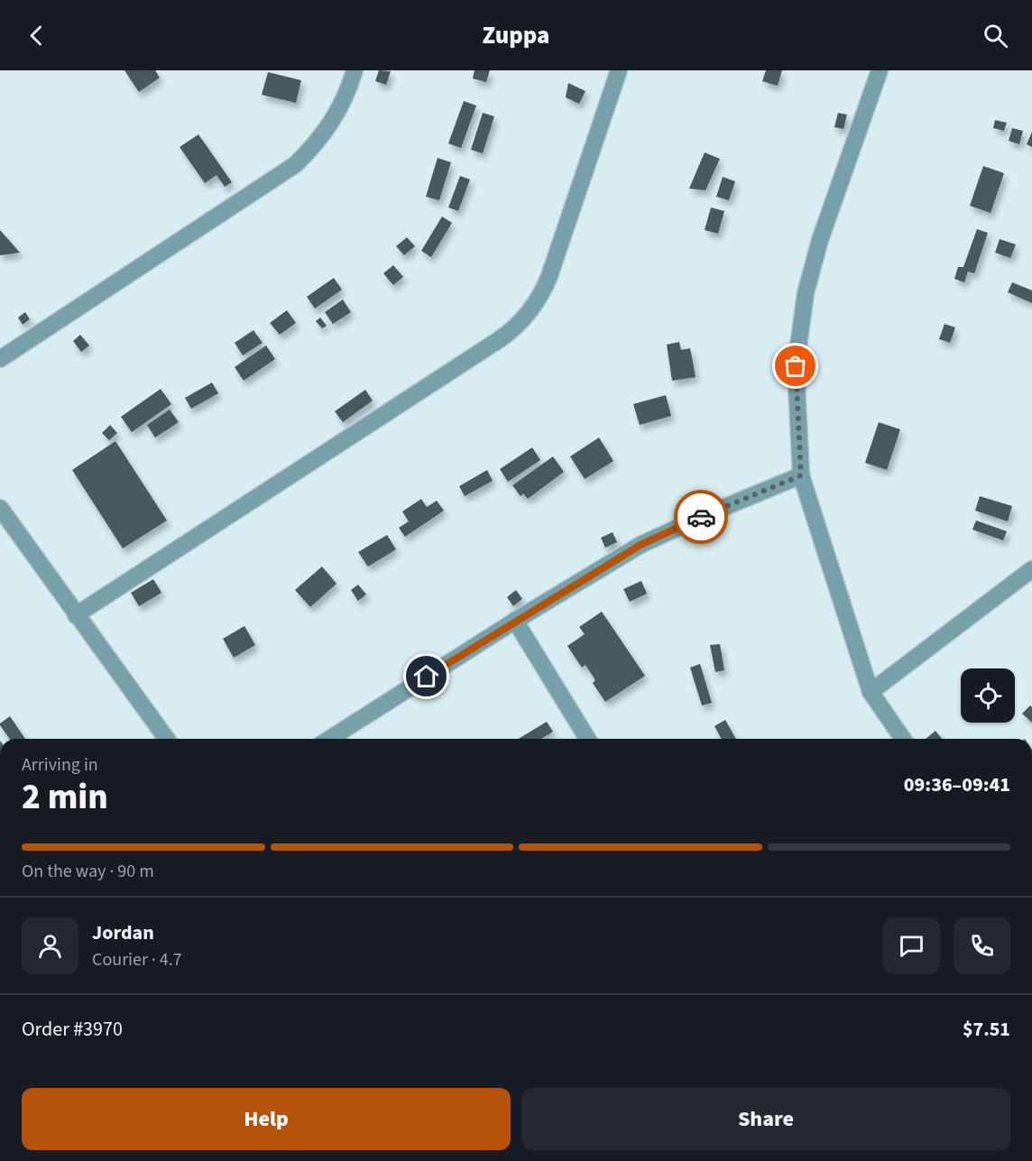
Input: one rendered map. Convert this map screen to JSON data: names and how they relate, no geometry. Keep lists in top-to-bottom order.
{
  "page": {
    "header": "Zuppa",
    "heading": ["2 min", "Arriving in", "09:36–09:41"],
    "panel": [
      "Jordan",
      "Courier · 4.7",
      "Order #3970",
      "$7.51"
    ],
    "bar": "On the way · 90 m",
    "buttons": ["Help", "Share"]
  }
}
